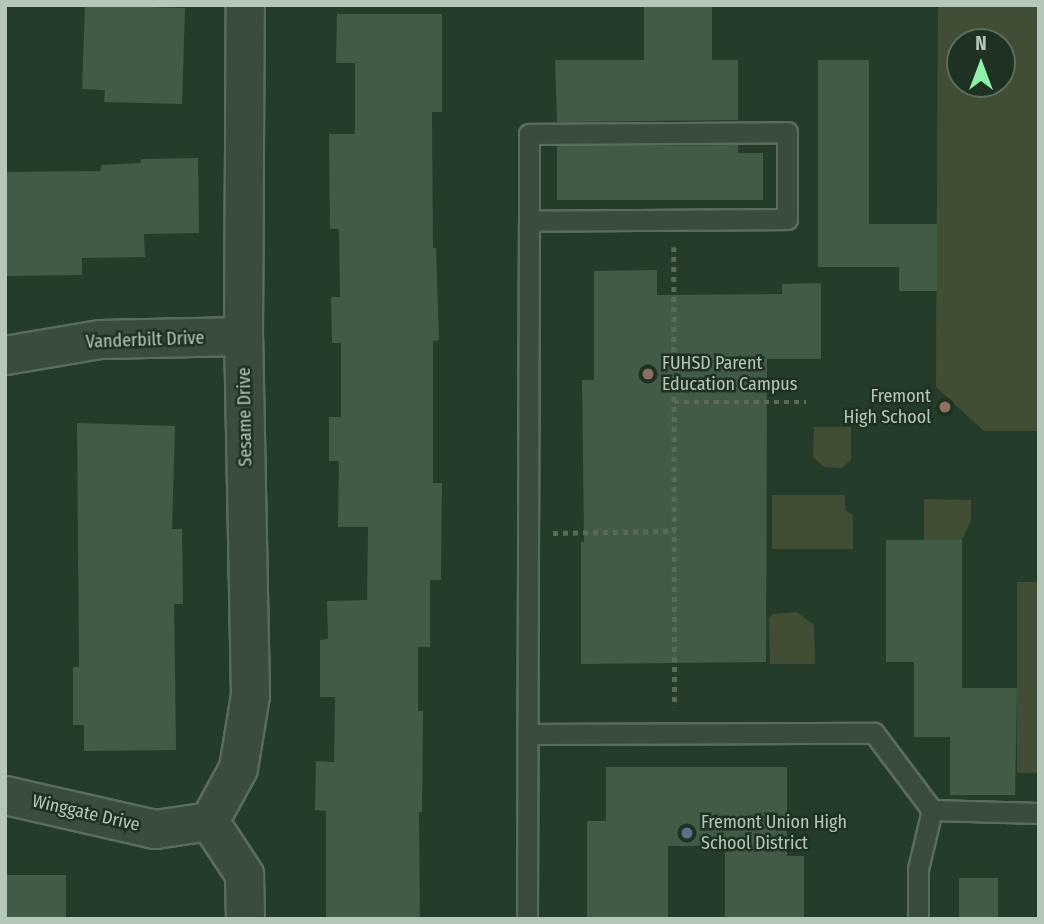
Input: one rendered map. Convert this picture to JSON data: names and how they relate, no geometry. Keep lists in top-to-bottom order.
{
  "streets": {
    "street": ["Vanderbilt Drive", "Sesame Drive", "Winggate Drive"]
  },
  "crossings": [
    ["Vanderbilt Drive", "Sesame Drive"],
    ["Sesame Drive", "Winggate Drive"]
  ],
  "places": ["FUHSD Parent Education Campus", "Fremont High School", "Fremont Union High School District"],
  "north": "top"
}
